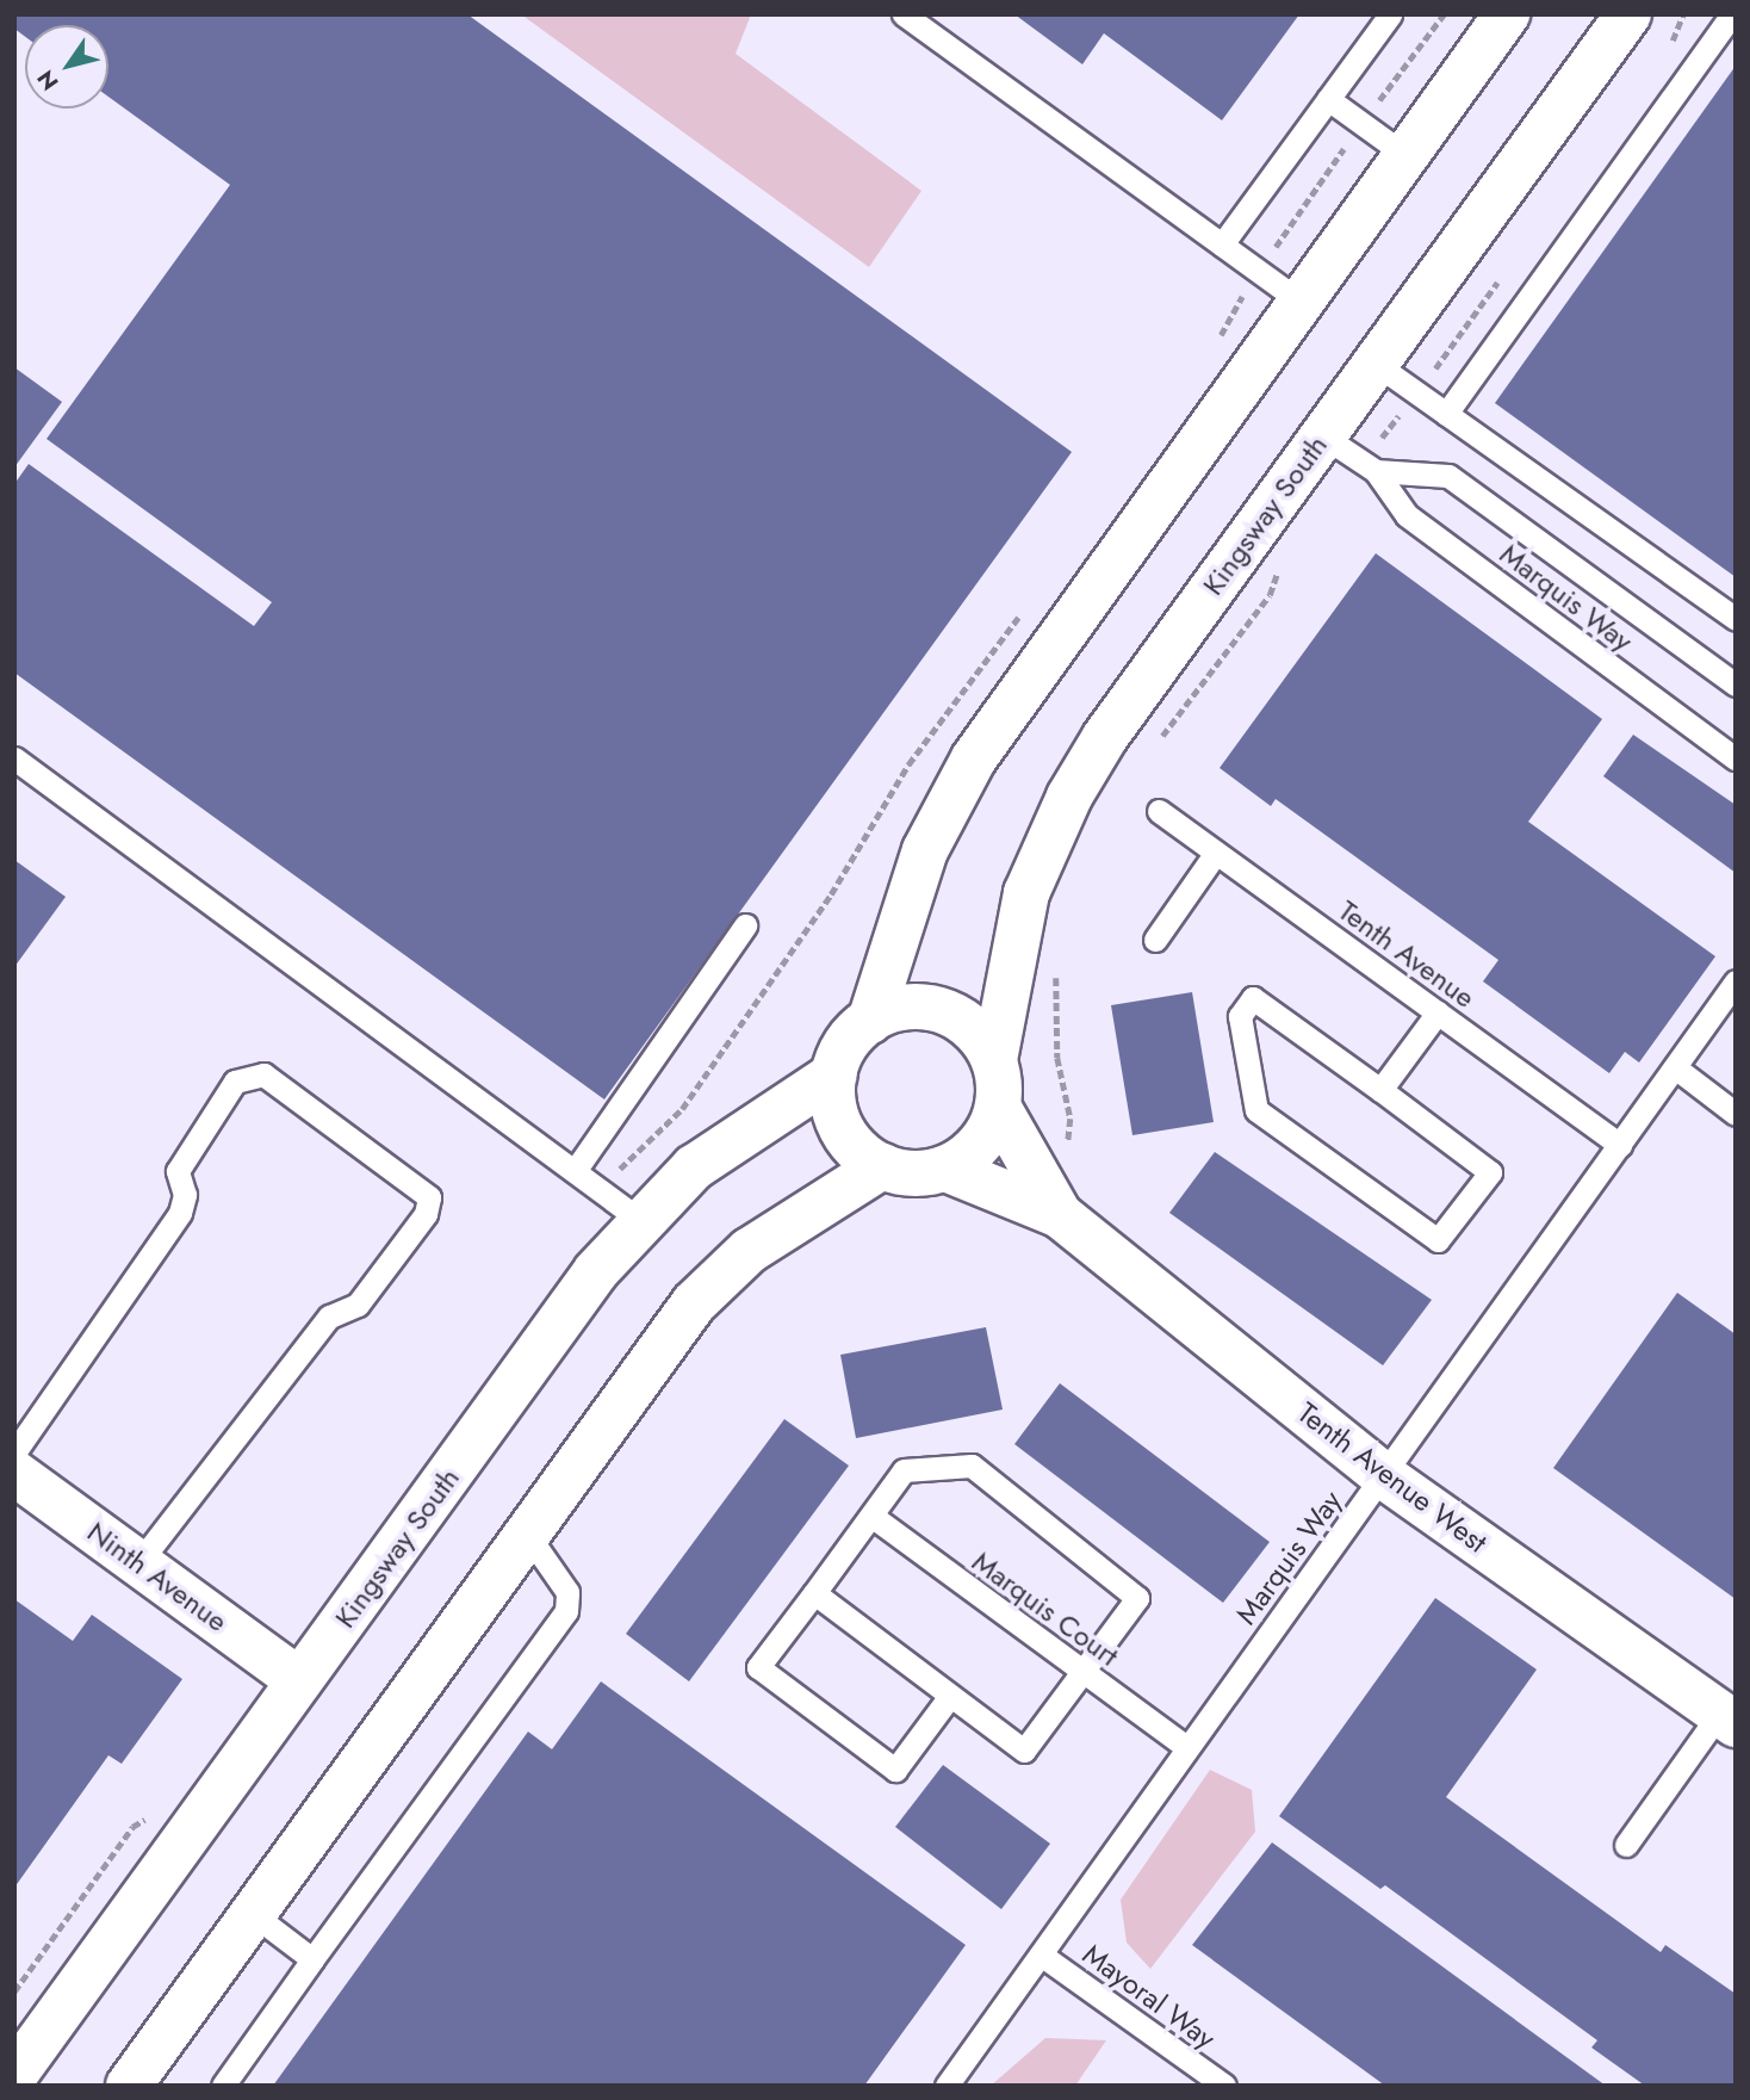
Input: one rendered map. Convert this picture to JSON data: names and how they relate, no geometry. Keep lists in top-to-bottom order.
{
  "streets": {
    "street": ["Kingsway South", "Tenth Avenue West", "Ninth Avenue"],
    "lane": [
      "Marquis Way",
      "Tenth Avenue",
      "Marquis Court",
      "Mayoral Way"
    ]
  },
  "crossings": [
    ["Kingsway South", "Tenth Avenue West"],
    ["Kingsway South", "Ninth Avenue"],
    ["Marquis Way", "Tenth Avenue"],
    ["Marquis Way", "Tenth Avenue West"],
    ["Marquis Way", "Marquis Court"],
    ["Marquis Way", "Mayoral Way"]
  ],
  "north": "bottom left"
}
